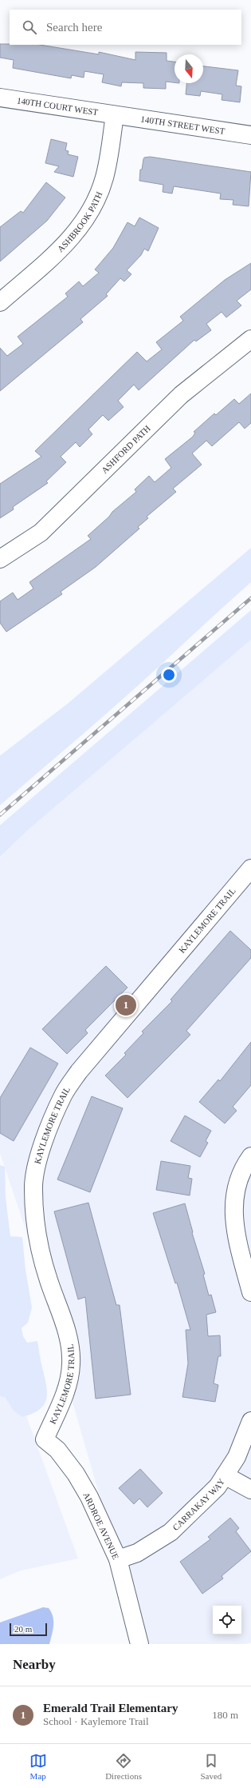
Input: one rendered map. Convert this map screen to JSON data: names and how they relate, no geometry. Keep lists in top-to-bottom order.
{
  "streets": {
    "street": [
      "140TH COURT WEST",
      "140TH STREET WEST",
      "ASHBROOK PATH",
      "ASHFORD PATH",
      "KAYLEMORE TRAIL",
      "CARRAKAY WAY",
      "ARDROE AVENUE"
    ]
  },
  "crossings": [
    ["140TH COURT WEST", "140TH STREET WEST"],
    ["140TH COURT WEST", "ASHBROOK PATH"],
    ["140TH STREET WEST", "ASHBROOK PATH"],
    ["KAYLEMORE TRAIL", "ARDROE AVENUE"],
    ["CARRAKAY WAY", "ARDROE AVENUE"]
  ],
  "scale_bar": "20 m",
  "north": "bottom",
  "page": {
    "search": "Search here",
    "pins": "1",
    "scale": "20 m",
    "heading": "Nearby",
    "list": [
      {
        "mark": "1",
        "name": "Emerald Trail Elementary",
        "note": "School · Kaylemore Trail",
        "value": "180 m"
      }
    ],
    "nav": ["Map", "Directions", "Saved"]
  }
}
